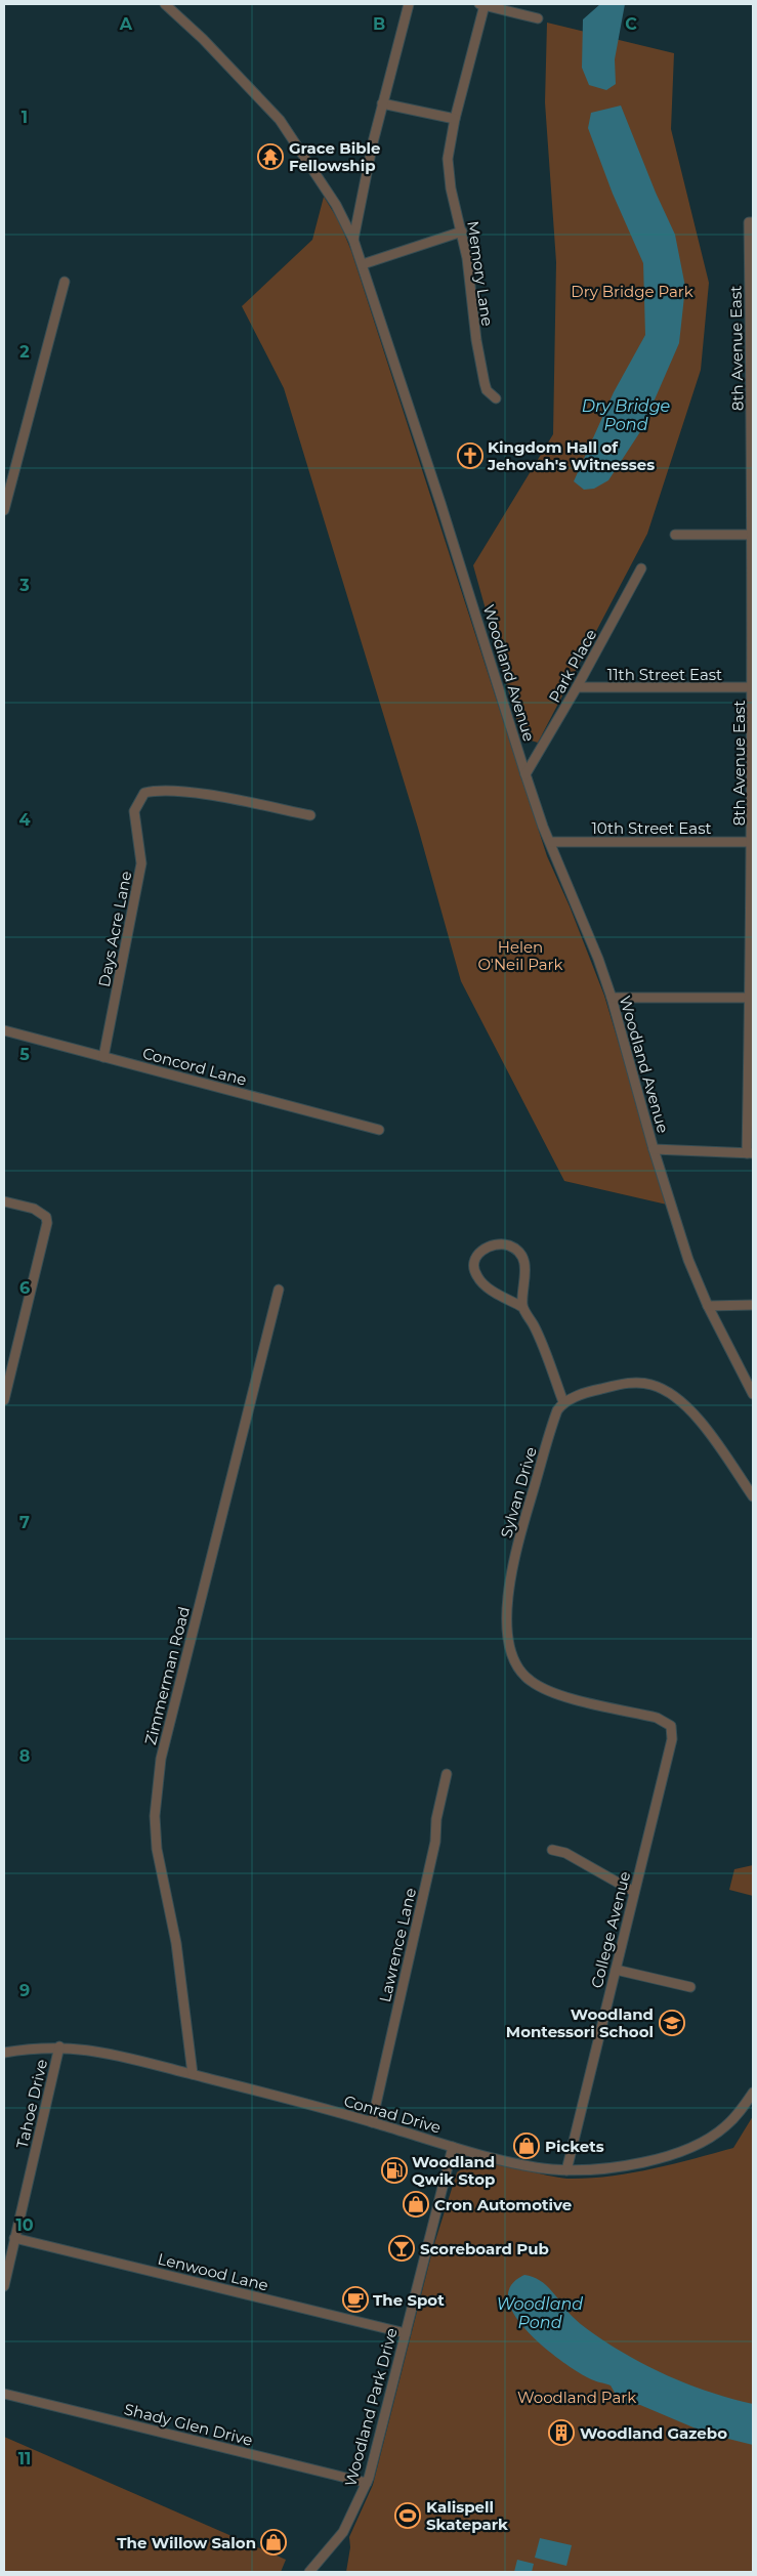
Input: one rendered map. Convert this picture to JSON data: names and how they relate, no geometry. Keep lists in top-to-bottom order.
{
  "streets": {
    "street": [
      "Memory Lane",
      "8th Avenue East",
      "Park Place",
      "Woodland Avenue",
      "11th Street East",
      "10th Street East",
      "Days Acre Lane",
      "Concord Lane",
      "Sylvan Drive",
      "Zimmerman Road",
      "College Avenue",
      "Lawrence Lane",
      "Tahoe Drive",
      "Conrad Drive",
      "Lenwood Lane",
      "Woodland Park Drive",
      "Shady Glen Drive"
    ]
  },
  "crossings": [
    ["8th Avenue East", "11th Street East"],
    ["8th Avenue East", "10th Street East"],
    ["Park Place", "Woodland Avenue"],
    ["Park Place", "11th Street East"],
    ["Woodland Avenue", "10th Street East"],
    ["Days Acre Lane", "Concord Lane"],
    ["Sylvan Drive", "College Avenue"],
    ["Zimmerman Road", "Conrad Drive"],
    ["College Avenue", "Conrad Drive"],
    ["Lawrence Lane", "Conrad Drive"],
    ["Tahoe Drive", "Conrad Drive"],
    ["Tahoe Drive", "Lenwood Lane"],
    ["Conrad Drive", "Woodland Park Drive"],
    ["Lenwood Lane", "Woodland Park Drive"],
    ["Woodland Park Drive", "Shady Glen Drive"]
  ],
  "water": ["Dry Bridge Pond", "Woodland Pond"],
  "parks": ["Dry Bridge Park", "Helen O'Neil Park", "Woodland Park"],
  "places": {
    "temple": ["Grace Bible Fellowship"],
    "church": ["Kingdom Hall of Jehovah's Witnesses"],
    "school or university": ["Woodland Montessori School"],
    "shop": ["Pickets", "Cron Automotive", "The Willow Salon"],
    "fuel station": ["Woodland Qwik Stop"],
    "bar": ["Scoreboard Pub"],
    "cafe": ["The Spot"],
    "building": ["Woodland Gazebo"],
    "sports": ["Kalispell Skatepark"]
  },
  "grid": {
    "columns": ["A", "B", "C"],
    "rows": [
      "1",
      "2",
      "3",
      "4",
      "5",
      "6",
      "7",
      "8",
      "9",
      "10",
      "11"
    ]
  }
}
